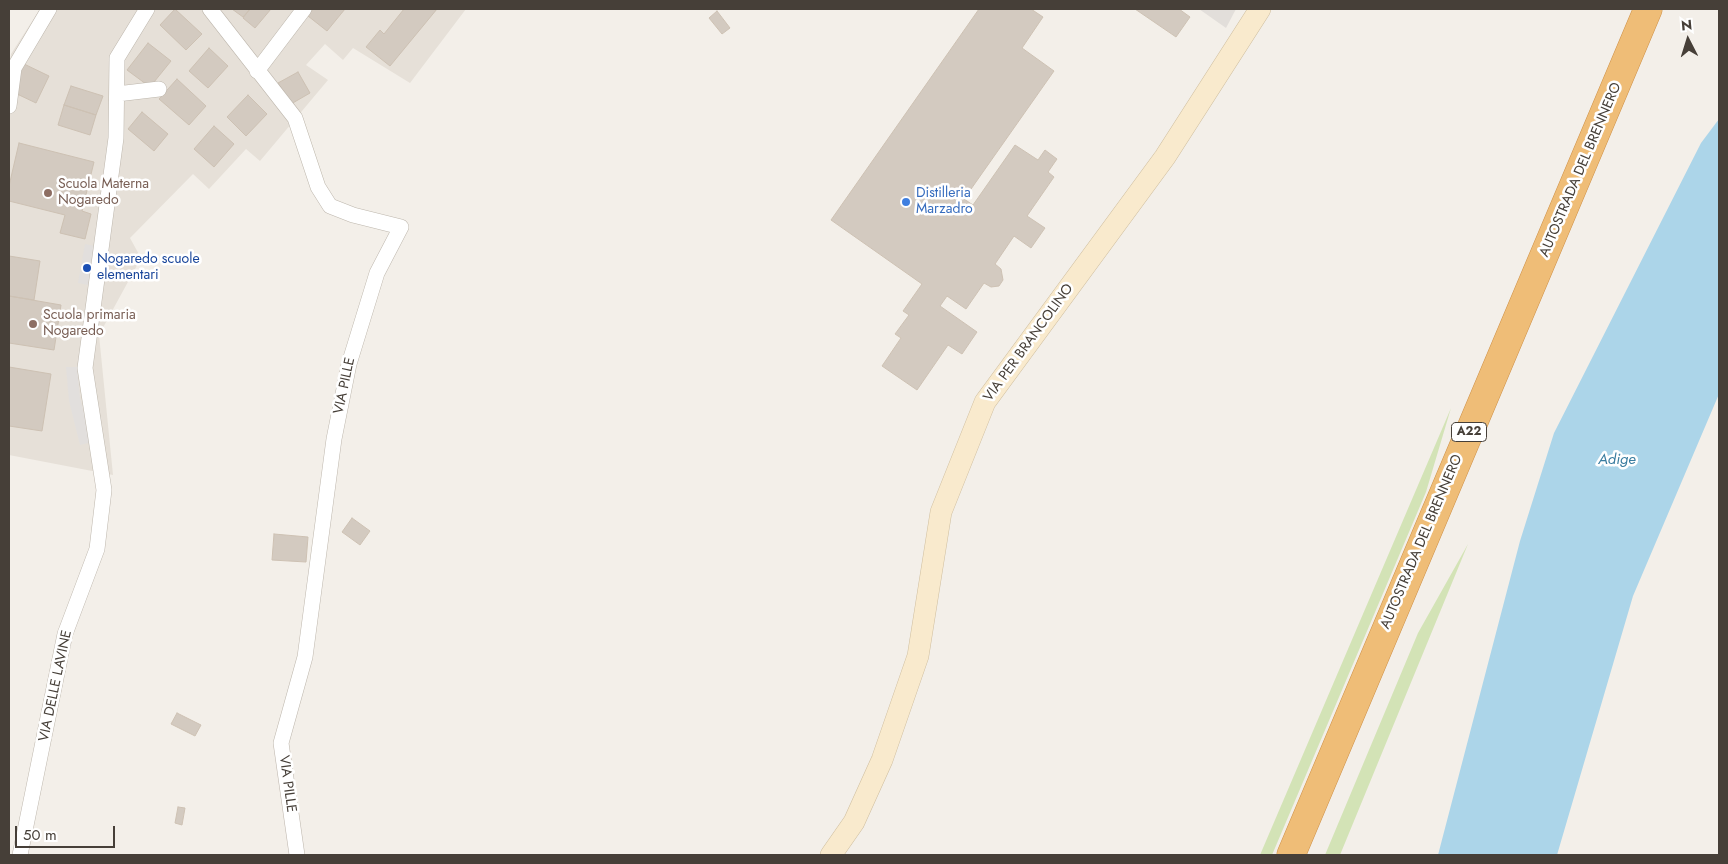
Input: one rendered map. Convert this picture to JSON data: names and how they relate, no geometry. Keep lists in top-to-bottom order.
{
  "streets": {
    "highway": ["AUTOSTRADA DEL BRENNERO", "A22"],
    "main road": ["VIA PER BRANCOLINO"],
    "street": ["VIA PILLE", "VIA DELLE LAVINE"]
  },
  "water": ["Adige"],
  "places": [
    "Scuola Materna Nogaredo",
    "Distilleria Marzadro",
    "Nogaredo scuole elementari",
    "Scuola primaria Nogaredo"
  ],
  "scale_bar": "50 m",
  "north": "top"
}
